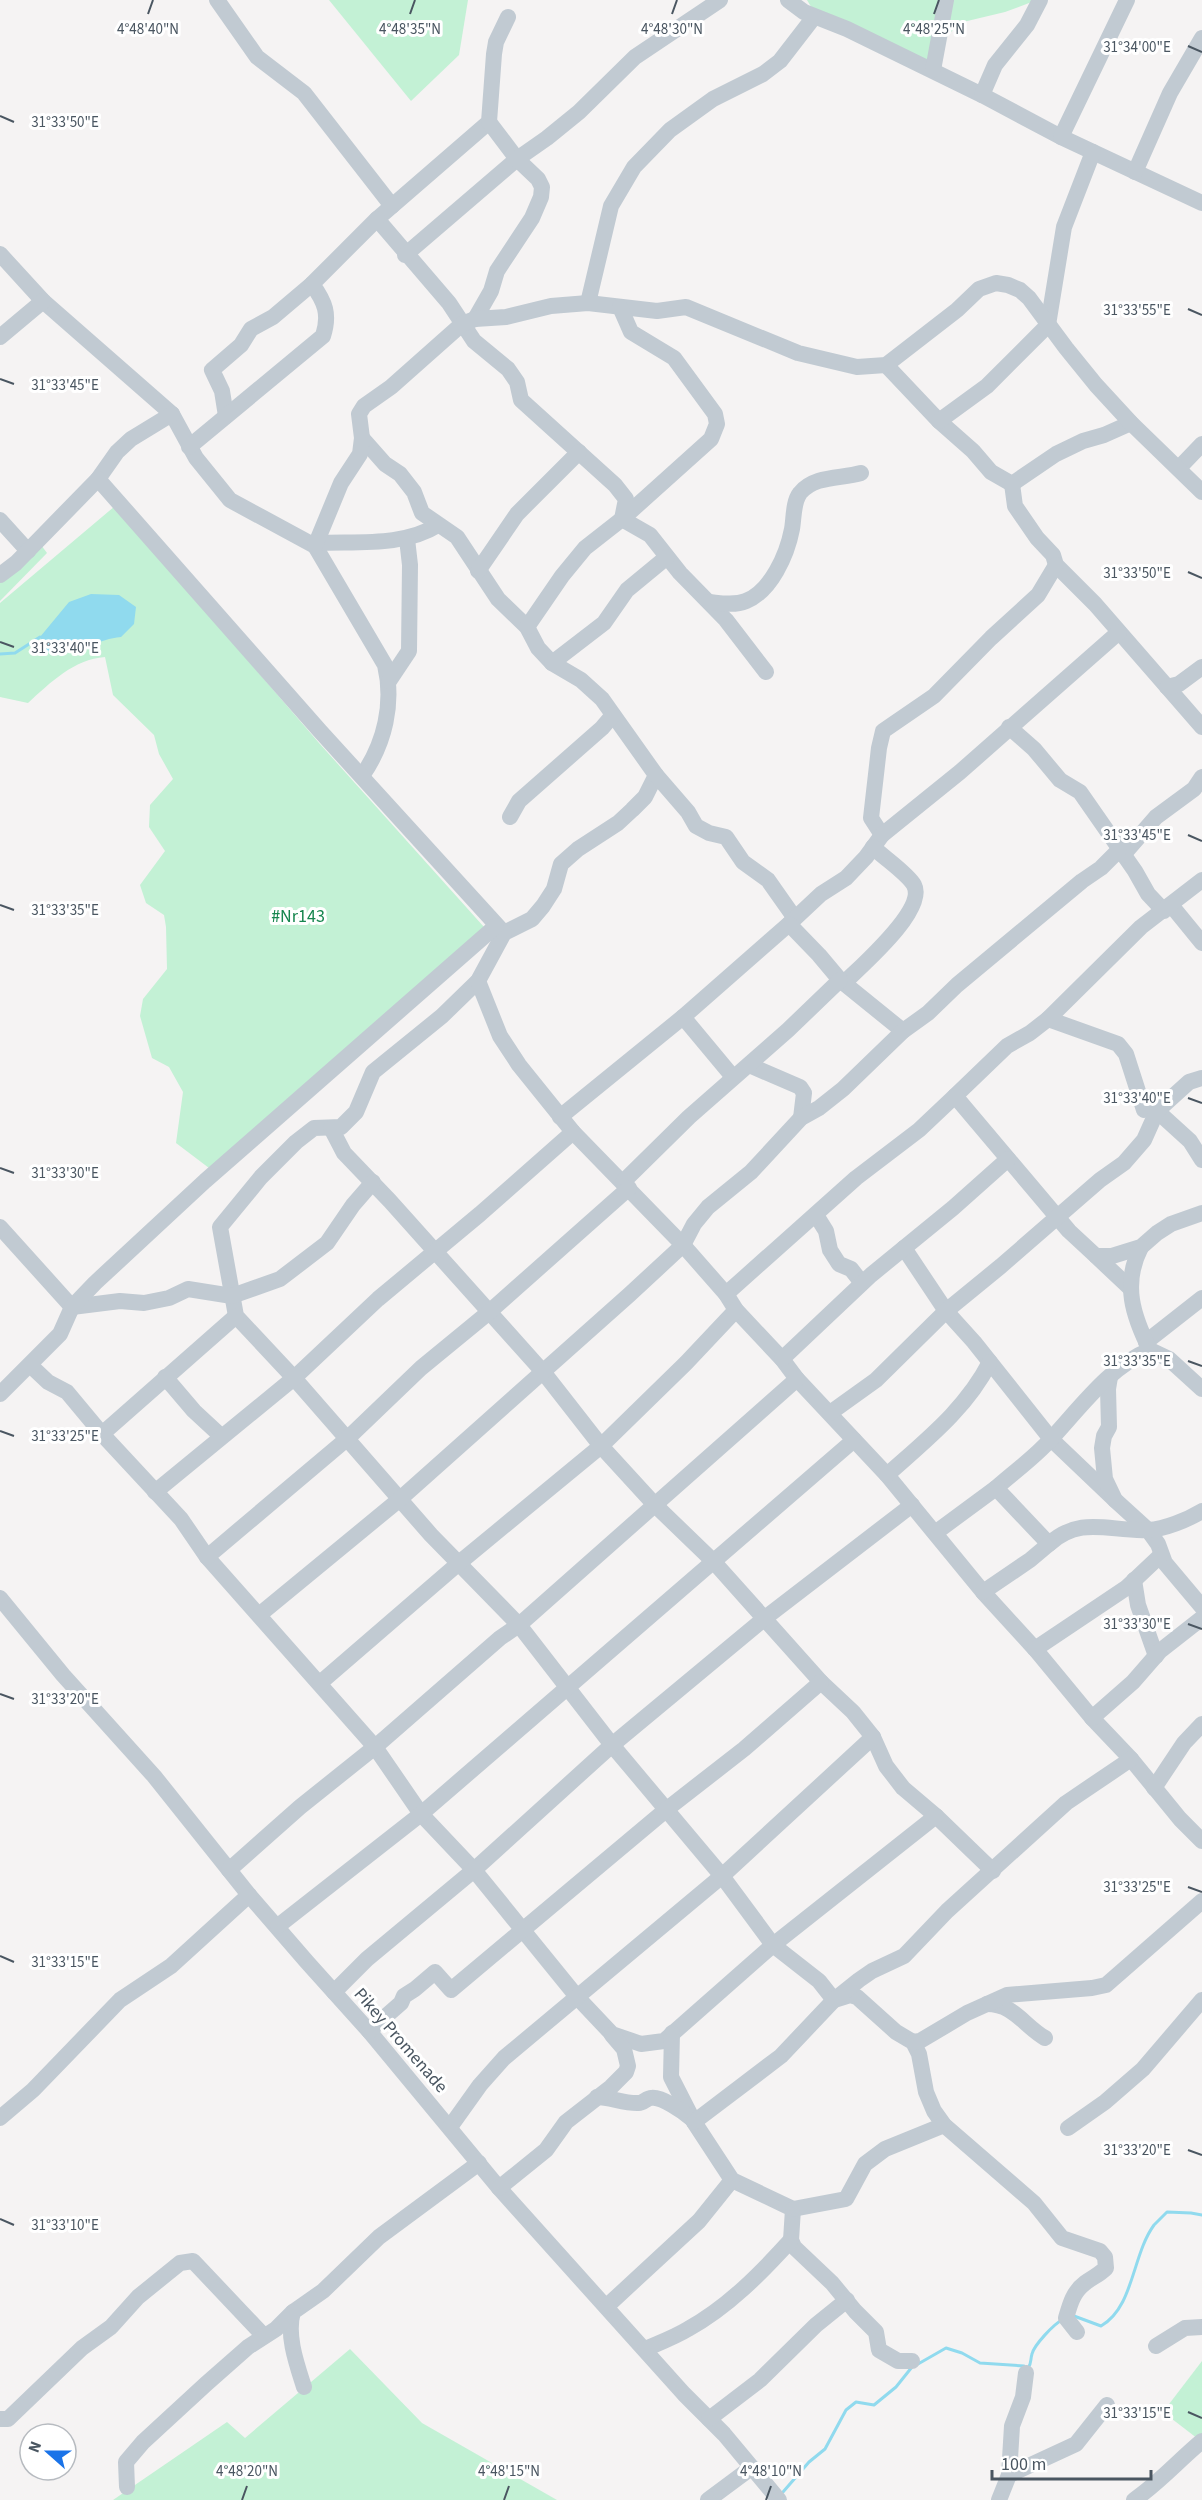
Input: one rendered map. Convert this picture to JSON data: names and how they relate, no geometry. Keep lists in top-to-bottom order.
{
  "streets": {
    "street": ["Pikey Promenade"]
  },
  "parks": ["#Nr143"],
  "scale_bar": "100 m",
  "north": "left",
  "coordinates": [
    "4°48'35\"N",
    "4°48'30\"N",
    "4°48'40\"N",
    "4°48'25\"N",
    "31°34'00\"E",
    "31°33'50\"E",
    "31°33'55\"E",
    "31°33'45\"E",
    "31°33'40\"E",
    "31°33'35\"E",
    "31°33'30\"E",
    "31°33'25\"E",
    "31°33'20\"E",
    "31°33'15\"E",
    "31°33'10\"E",
    "4°48'20\"N",
    "4°48'15\"N",
    "4°48'10\"N"
  ]
}
